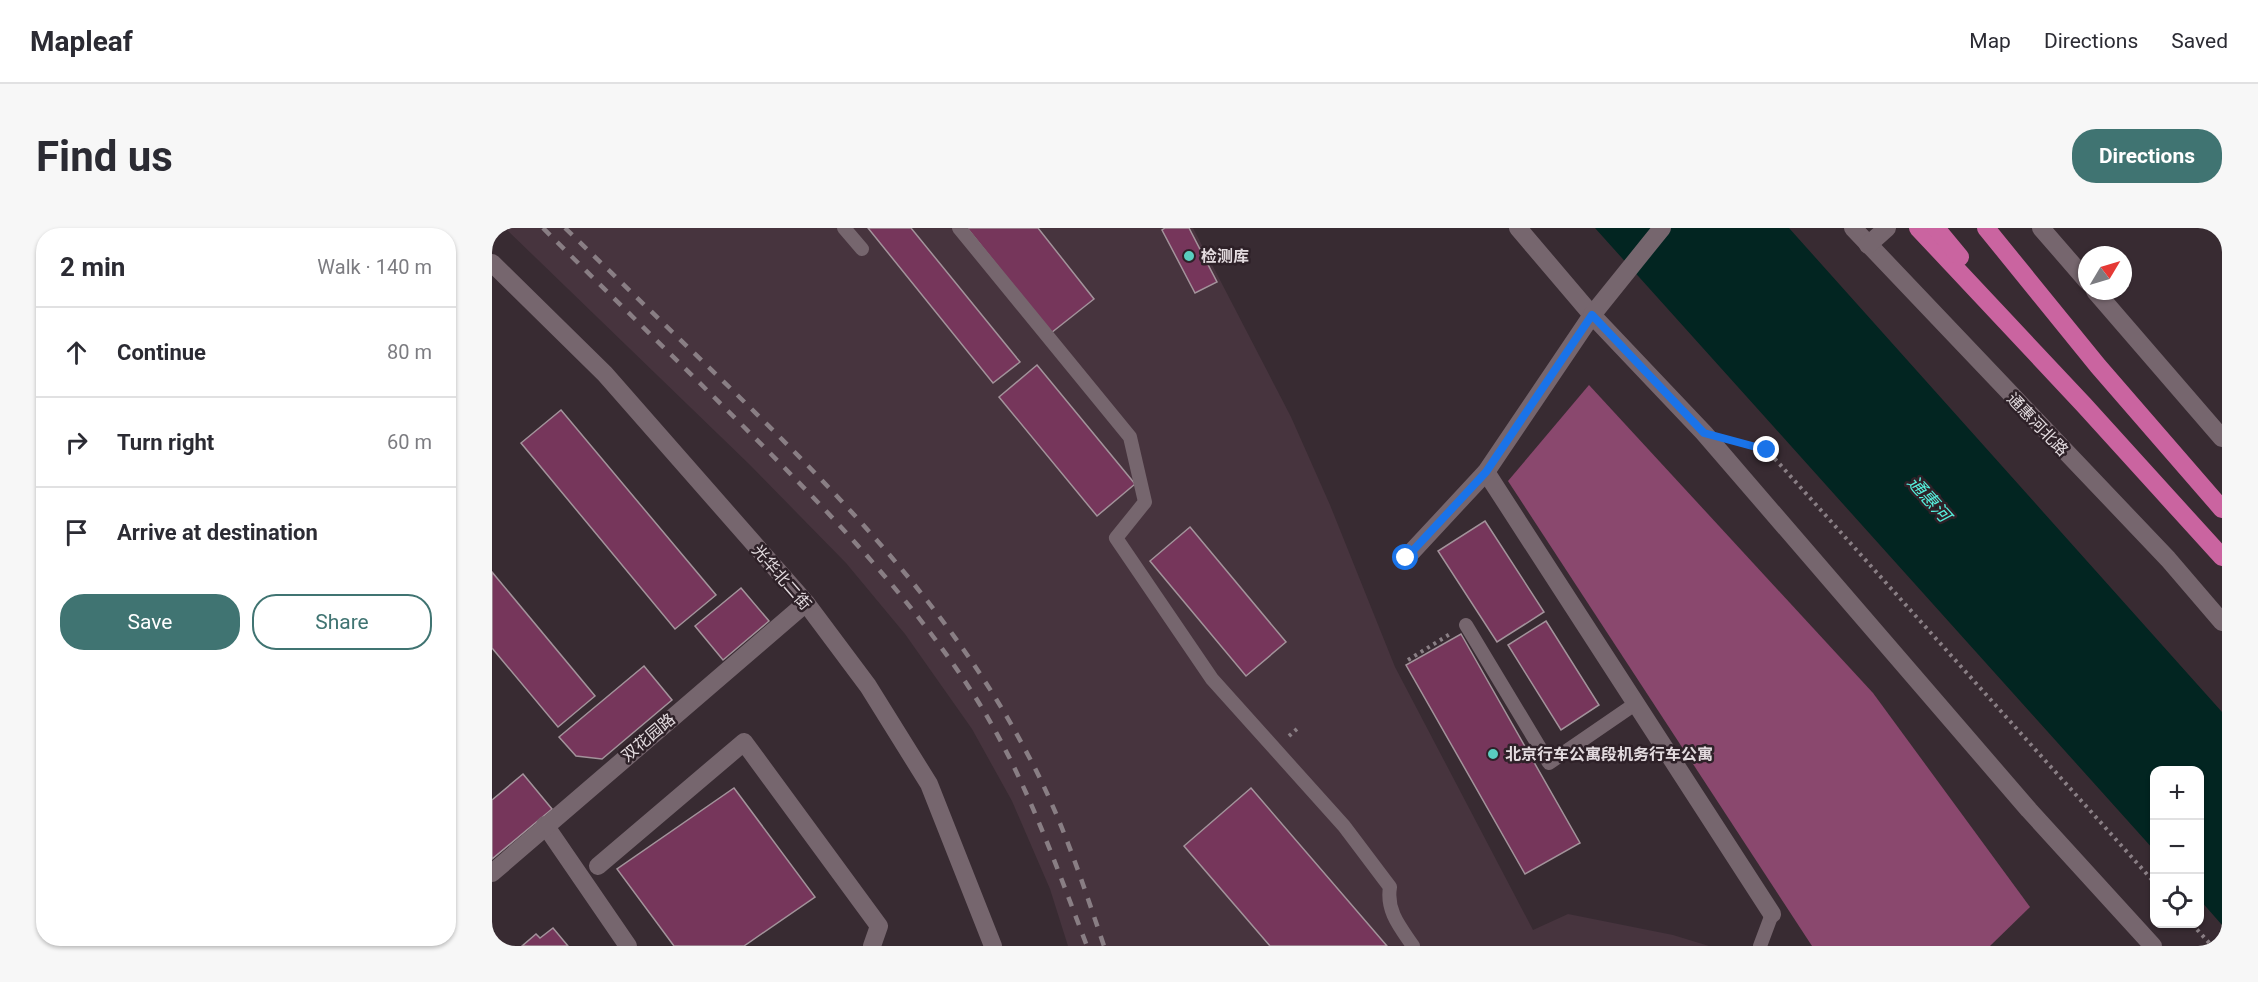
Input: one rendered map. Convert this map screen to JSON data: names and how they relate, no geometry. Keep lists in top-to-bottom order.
{
  "streets": {
    "street": ["通惠河北路", "光华北二街", "双花园路"]
  },
  "crossings": [
    ["光华北二街", "双花园路"]
  ],
  "water": ["通惠河"],
  "places": ["检测库", "北京行车公寓段机务行车公寓"],
  "north": "top right",
  "page": {
    "header": "Mapleaf",
    "nav": ["Map", "Directions", "Saved"],
    "buttons": [
      "Directions",
      ["Save", "Share"]
    ],
    "title": "Find us",
    "heading": ["2 min", "Walk · 140 m"],
    "list": [
      ["Continue", "80 m"],
      ["Turn right", "60 m"],
      "Arrive at destination"
    ],
    "map_buttons": ["+", "−"]
  }
}
